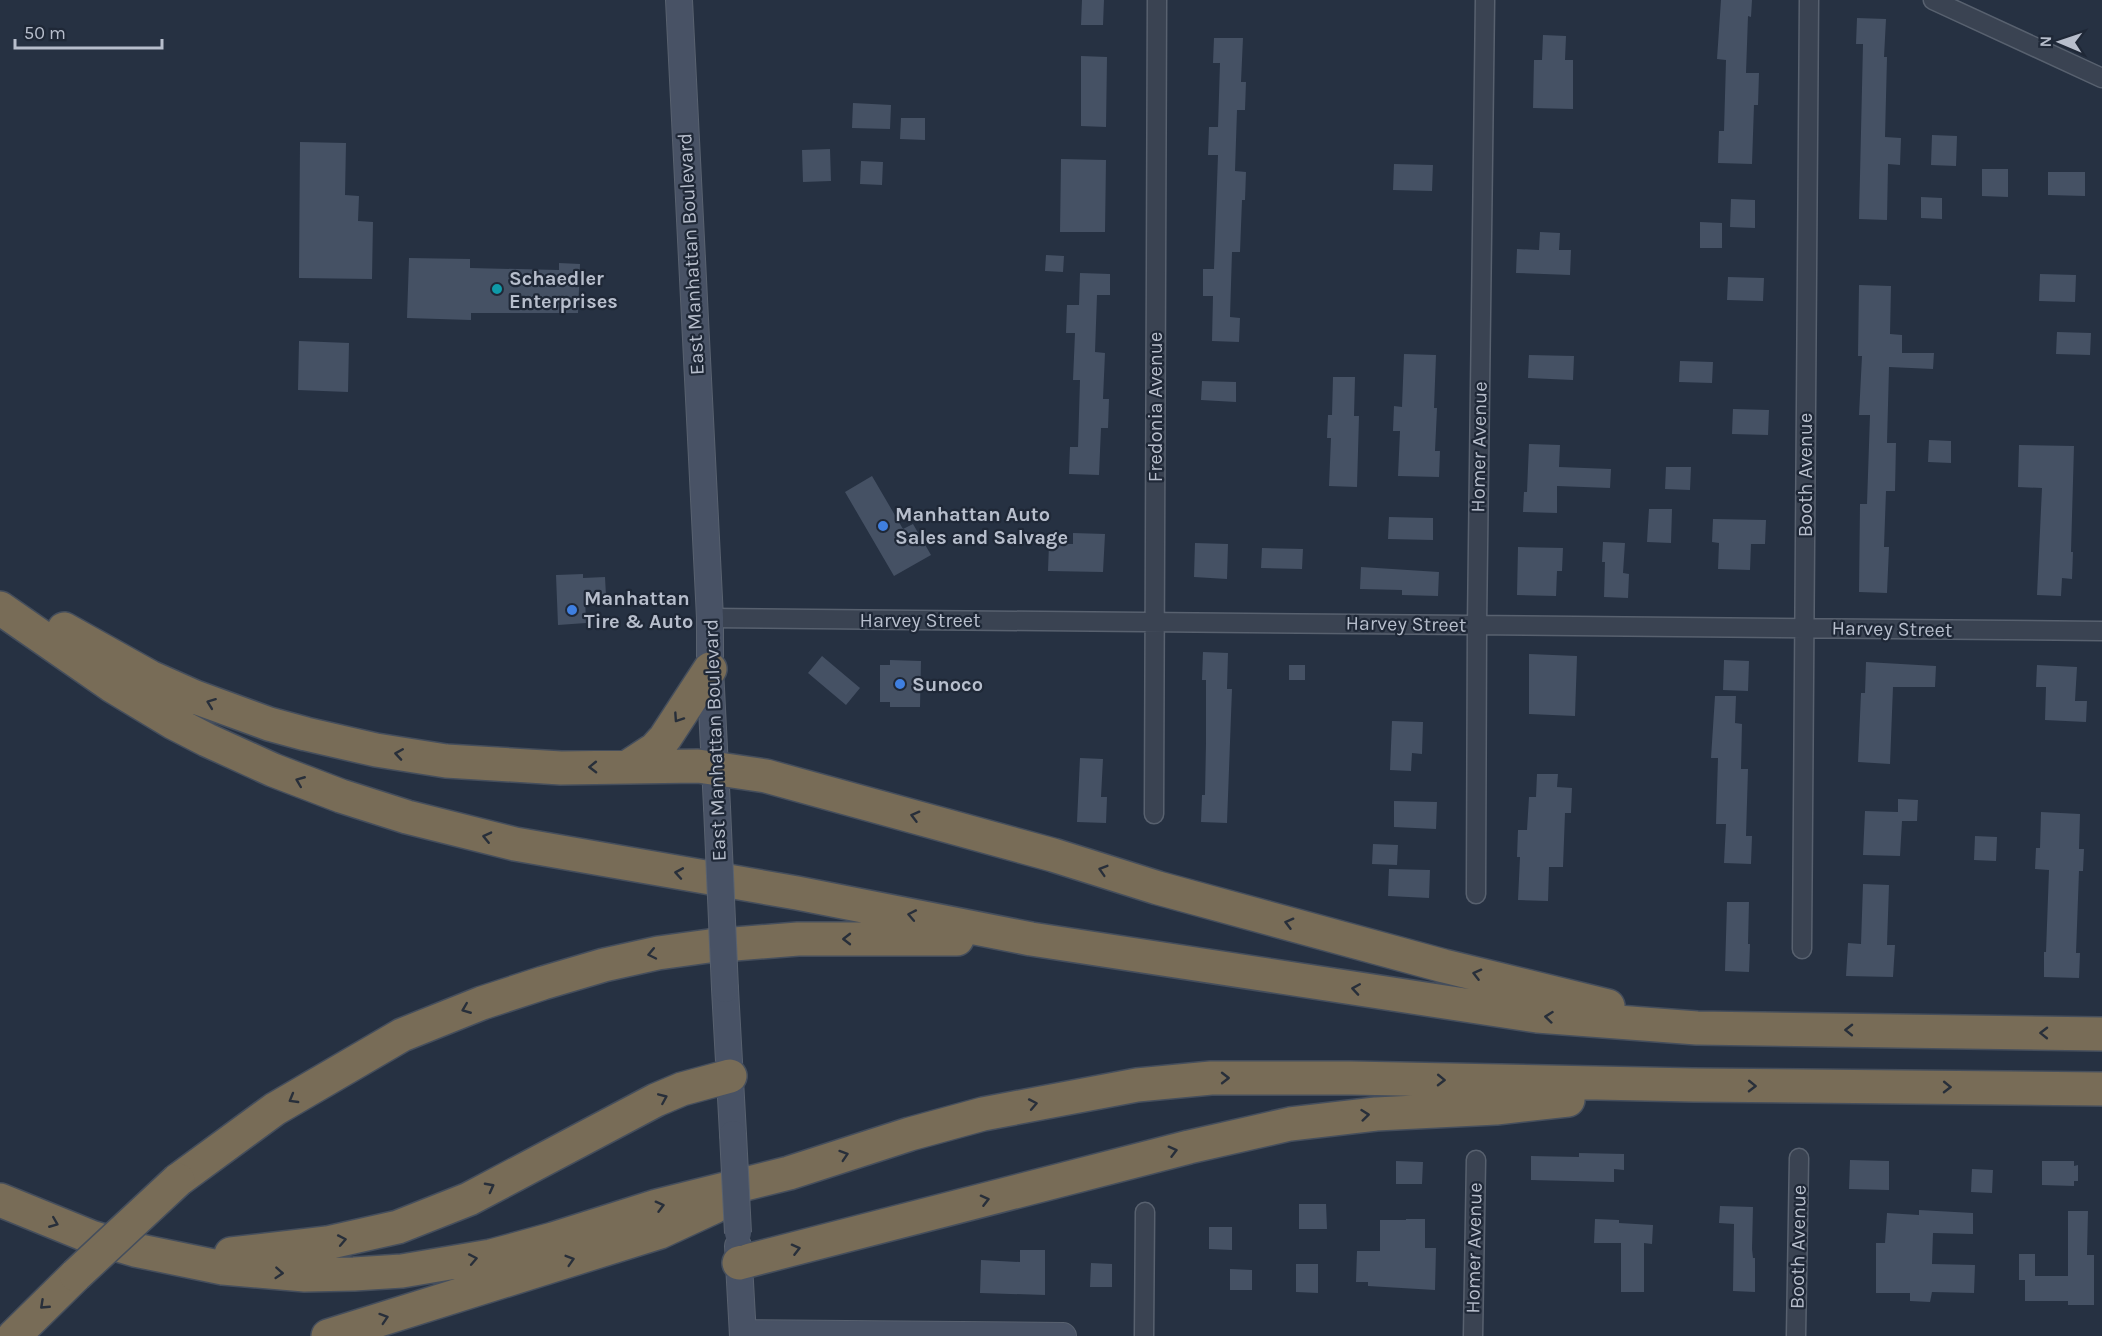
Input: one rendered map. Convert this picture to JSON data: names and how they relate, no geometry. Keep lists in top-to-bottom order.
{
  "streets": {
    "street": [
      "East Manhattan Boulevard",
      "Fredonia Avenue",
      "Homer Avenue",
      "Booth Avenue",
      "Harvey Street"
    ]
  },
  "crossings": [
    ["East Manhattan Boulevard", "Harvey Street"],
    ["Fredonia Avenue", "Harvey Street"],
    ["Homer Avenue", "Harvey Street"],
    ["Booth Avenue", "Harvey Street"]
  ],
  "places": [
    "Schaedler Enterprises",
    "Manhattan Auto Sales and Salvage",
    "Manhattan Tire & Auto",
    "Sunoco"
  ],
  "scale_bar": "50 m",
  "north": "left"
}
